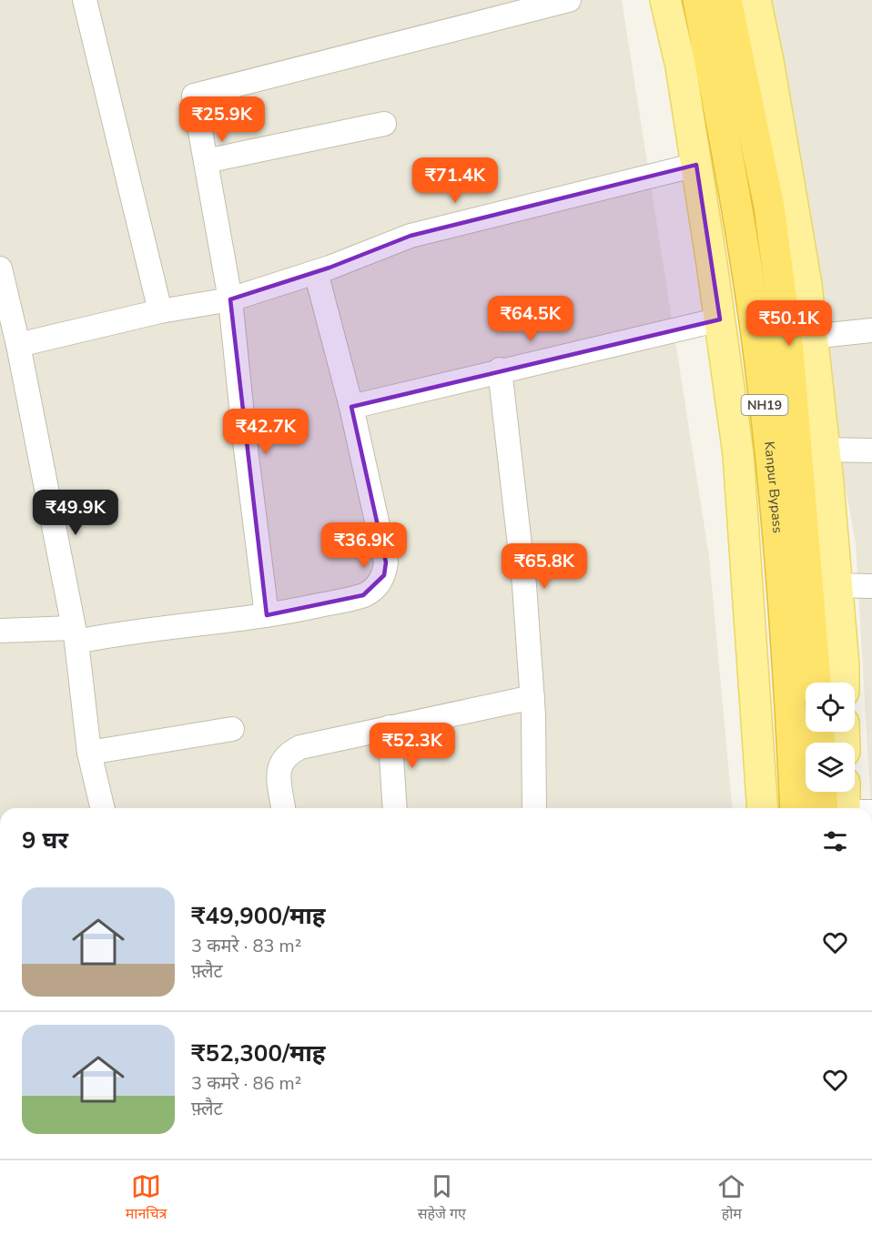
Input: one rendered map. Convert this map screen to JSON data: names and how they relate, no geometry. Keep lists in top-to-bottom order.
{
  "streets": {
    "highway": ["NH19", "Kanpur Bypass"]
  },
  "page": {
    "price": [
      "₹25.9K",
      "₹71.4K",
      "₹64.5K",
      "₹50.1K",
      "₹42.7K",
      "₹49.9K",
      "₹36.9K",
      "₹65.8K",
      "₹52.3K"
    ],
    "heading": "9 घर",
    "list": [
      {
        "name": "₹49,900/माह",
        "note": "3 कमरे · 83 m² · फ़्लैट"
      },
      {
        "name": "₹52,300/माह",
        "note": "3 कमरे · 86 m² · फ़्लैट"
      }
    ],
    "tabs": ["मानचित्र", "सहेजे गए", "होम"]
  }
}
